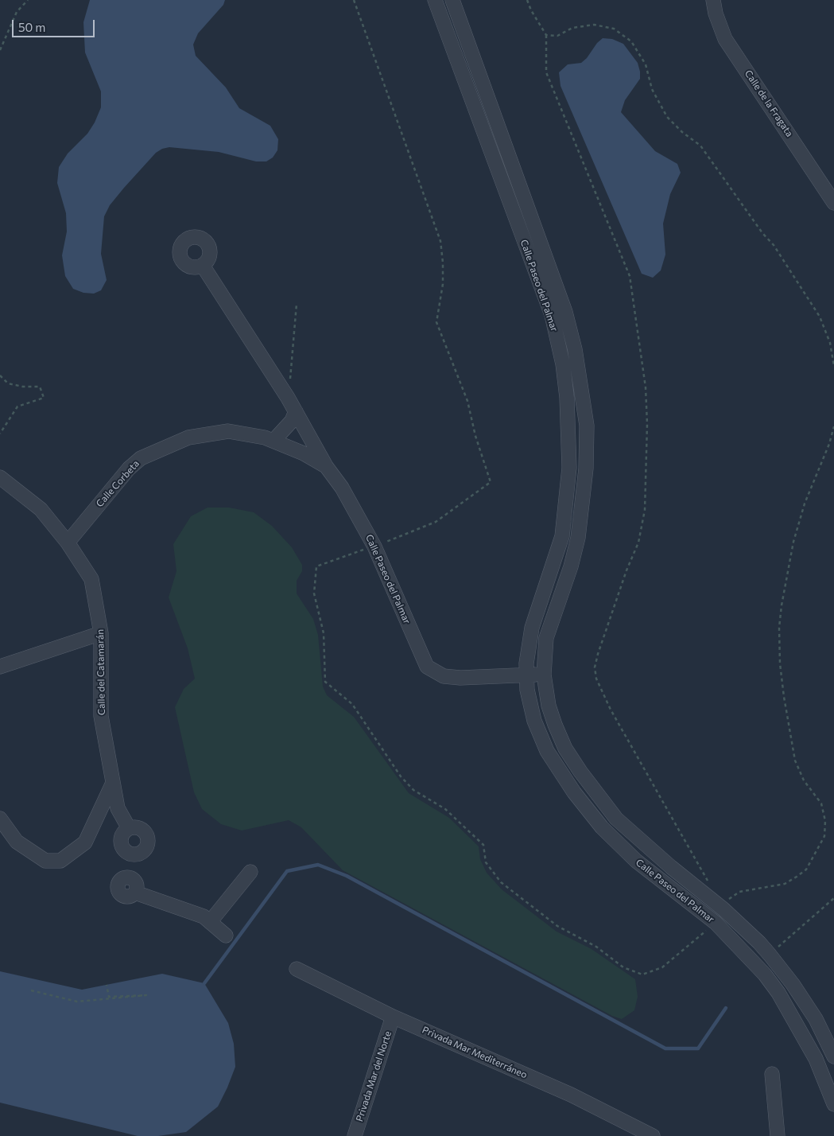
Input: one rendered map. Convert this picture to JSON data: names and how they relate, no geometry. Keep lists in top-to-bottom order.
{
  "streets": {
    "street": [
      "Calle de la Fragata",
      "Calle Paseo del Palmar",
      "Calle Corbeta",
      "Calle del Catamarán",
      "Privada Mar Mediterráneo",
      "Privada Mar del Norte"
    ]
  },
  "crossings": [
    ["Calle Paseo del Palmar", "Calle Corbeta"],
    ["Calle Corbeta", "Calle del Catamarán"],
    ["Privada Mar Mediterráneo", "Privada Mar del Norte"]
  ],
  "scale_bar": "50 m"
}
